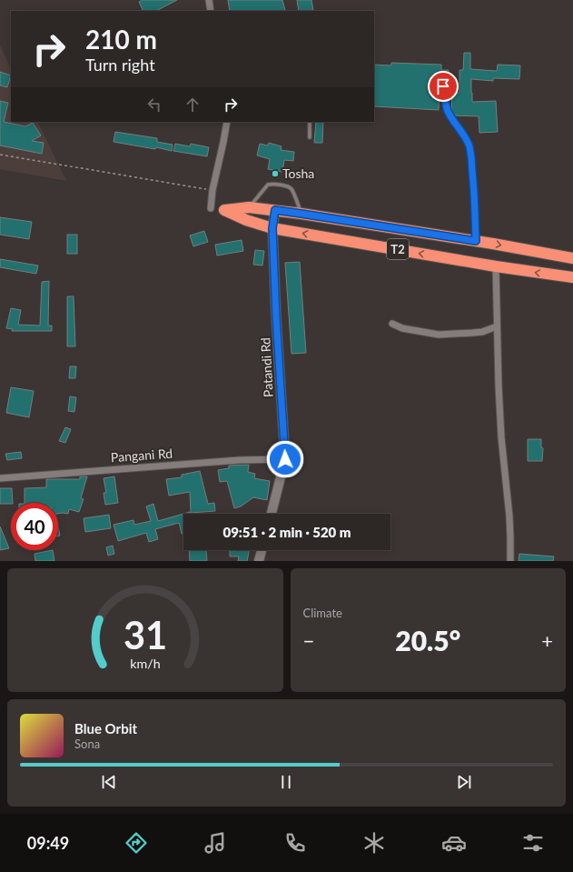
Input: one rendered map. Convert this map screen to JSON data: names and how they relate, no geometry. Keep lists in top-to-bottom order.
{
  "streets": {
    "highway": ["T2"],
    "street": ["Patandi Rd", "Pangani Rd"]
  },
  "crossings": [
    ["T2", "Patandi Rd"],
    ["Patandi Rd", "Pangani Rd"]
  ],
  "places": ["Tosha"],
  "page": {
    "turn": ["210 m", "Turn right"],
    "limit": "40",
    "trip": "09:51 · 2 min · 520 m",
    "tile": "Climate",
    "heat": ["−", "20.5°", "+"],
    "song": ["Blue Orbit", "Sona"],
    "tabs": "09:49",
    "gauge": ["31", "km/h"]
  }
}
